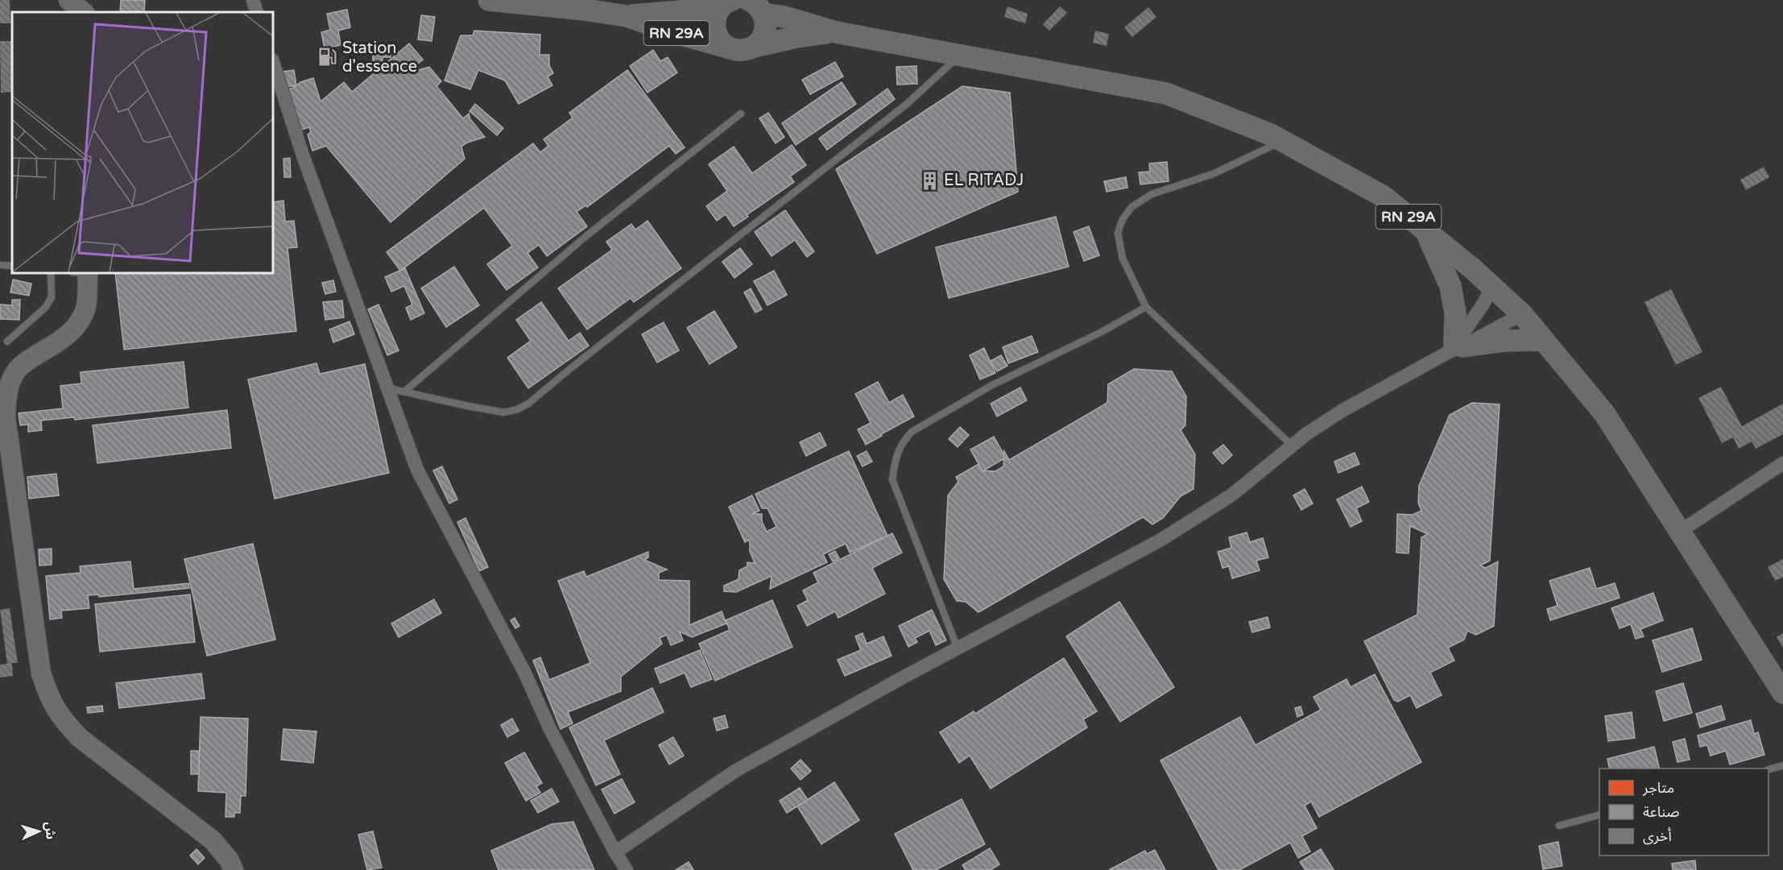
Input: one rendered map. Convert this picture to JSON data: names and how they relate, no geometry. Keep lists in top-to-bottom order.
{
  "streets": {
    "main road": ["RN 29A"]
  },
  "places": {
    "fuel station": ["Station d'essence"],
    "building": ["EL RITADJ"]
  },
  "legend": ["متاجر", "صناعة", "أخرى"],
  "north": "right"
}
